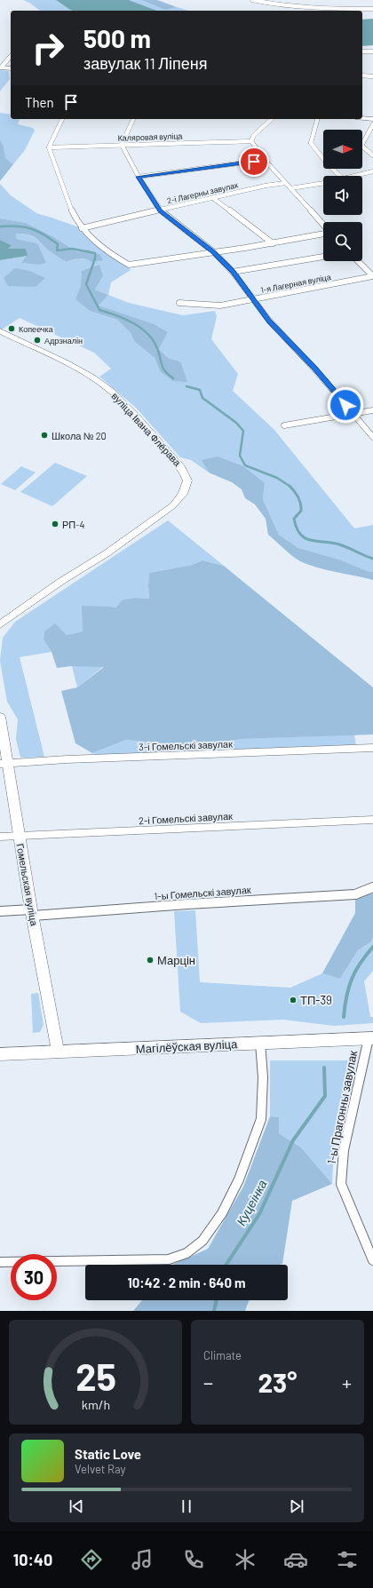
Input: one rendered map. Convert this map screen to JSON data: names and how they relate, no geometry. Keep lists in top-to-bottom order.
{
  "streets": {
    "main road": ["Магілёўская вуліца"],
    "street": [
      "Каляровая вуліца",
      "2-і Лагерны завулак",
      "1-я Лагерная вуліца",
      "вуліца Івана Флёрава",
      "3-і Гомельскі завулак",
      "2-і Гомельскі завулак",
      "Гомельская вуліца",
      "1-ы Гомельскі завулак",
      "1-ы Прагонны завулак"
    ]
  },
  "crossings": [
    ["3-і Гомельскі завулак", "Гомельская вуліца"],
    ["2-і Гомельскі завулак", "Гомельская вуліца"],
    ["Гомельская вуліца", "1-ы Гомельскі завулак"],
    ["Гомельская вуліца", "Магілёўская вуліца"],
    ["Магілёўская вуліца", "1-ы Прагонны завулак"]
  ],
  "water": ["Куцеінка"],
  "places": [
    "Копеечка",
    "Адрэналін",
    "Школа № 20",
    "РП-4",
    "Марцін",
    "ТП-39"
  ],
  "north": "right",
  "page": {
    "turn": ["500 m", "завулак 11 Ліпеня"],
    "then": "Then",
    "limit": "30",
    "trip": "10:42 · 2 min · 640 m",
    "tile": "Climate",
    "heat": ["−", "23°", "+"],
    "song": ["Static Love", "Velvet Ray"],
    "tabs": "10:40",
    "gauge": ["25", "km/h"]
  }
}
